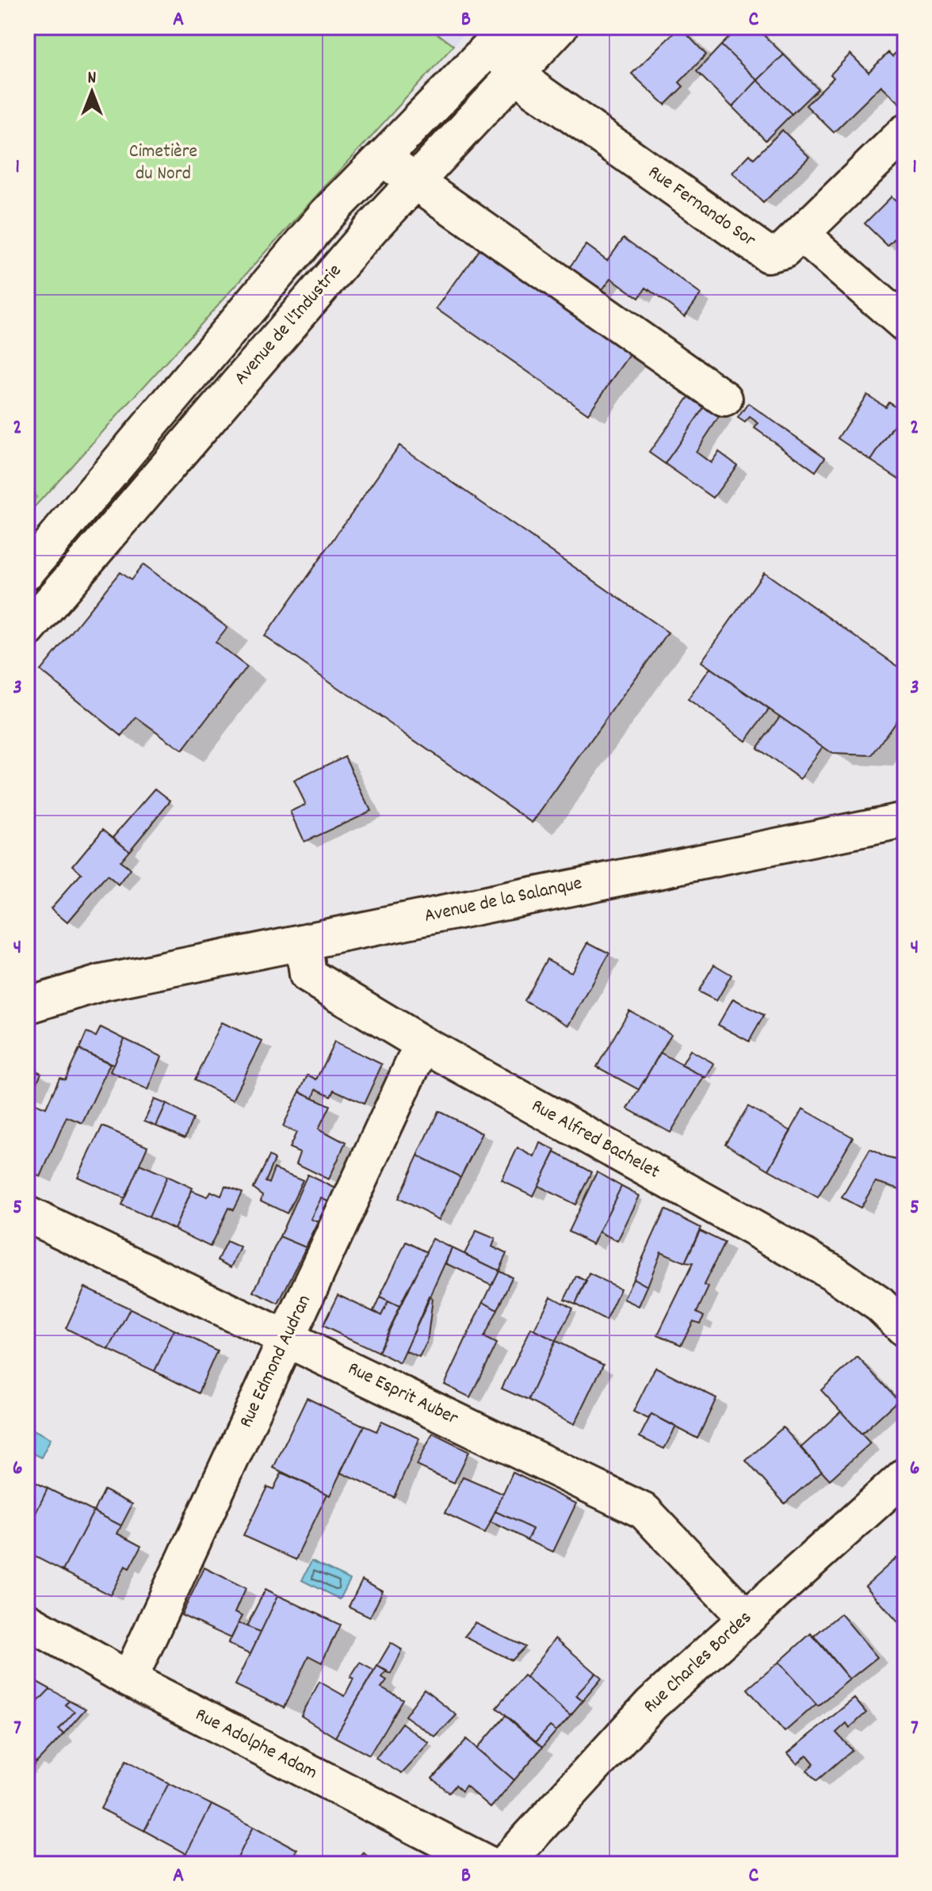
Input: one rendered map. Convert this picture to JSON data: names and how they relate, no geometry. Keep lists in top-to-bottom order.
{
  "streets": {
    "street": [
      "Rue Fernando Sor",
      "Avenue de l'Industrie",
      "Avenue de la Salanque",
      "Rue Alfred Bachelet",
      "Rue Edmond Audran",
      "Rue Esprit Auber",
      "Rue Charles Bordes",
      "Rue Adolphe Adam"
    ]
  },
  "crossings": [
    ["Rue Fernando Sor", "Avenue de l'Industrie"],
    ["Avenue de la Salanque", "Rue Alfred Bachelet"],
    ["Rue Alfred Bachelet", "Rue Edmond Audran"],
    ["Rue Edmond Audran", "Rue Esprit Auber"],
    ["Rue Edmond Audran", "Rue Adolphe Adam"],
    ["Rue Esprit Auber", "Rue Charles Bordes"]
  ],
  "parks": ["Cimetière du Nord"],
  "north": "top",
  "grid": {
    "columns": ["A", "B", "C"],
    "rows": [
      "1",
      "2",
      "3",
      "4",
      "5",
      "6",
      "7"
    ]
  }
}
